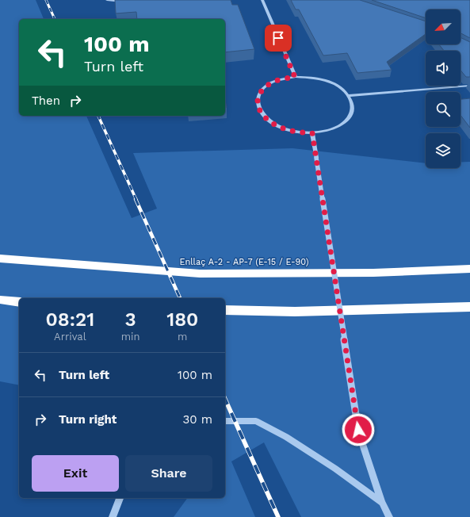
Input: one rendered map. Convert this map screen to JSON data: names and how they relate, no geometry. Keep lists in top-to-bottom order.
{
  "streets": {
    "highway": ["Enllaç A-2 - AP-7 (E-15 / E-90)"]
  },
  "north": "bottom left",
  "page": {
    "turn": ["100 m", "Turn left"],
    "then": "Then",
    "eta": [
      "08:21",
      "Arrival",
      "3",
      "min",
      "180",
      "m"
    ],
    "list": [
      {
        "name": "Turn left",
        "value": "100 m"
      },
      {
        "name": "Turn right",
        "value": "30 m"
      }
    ],
    "buttons": ["Exit", "Share"]
  }
}
